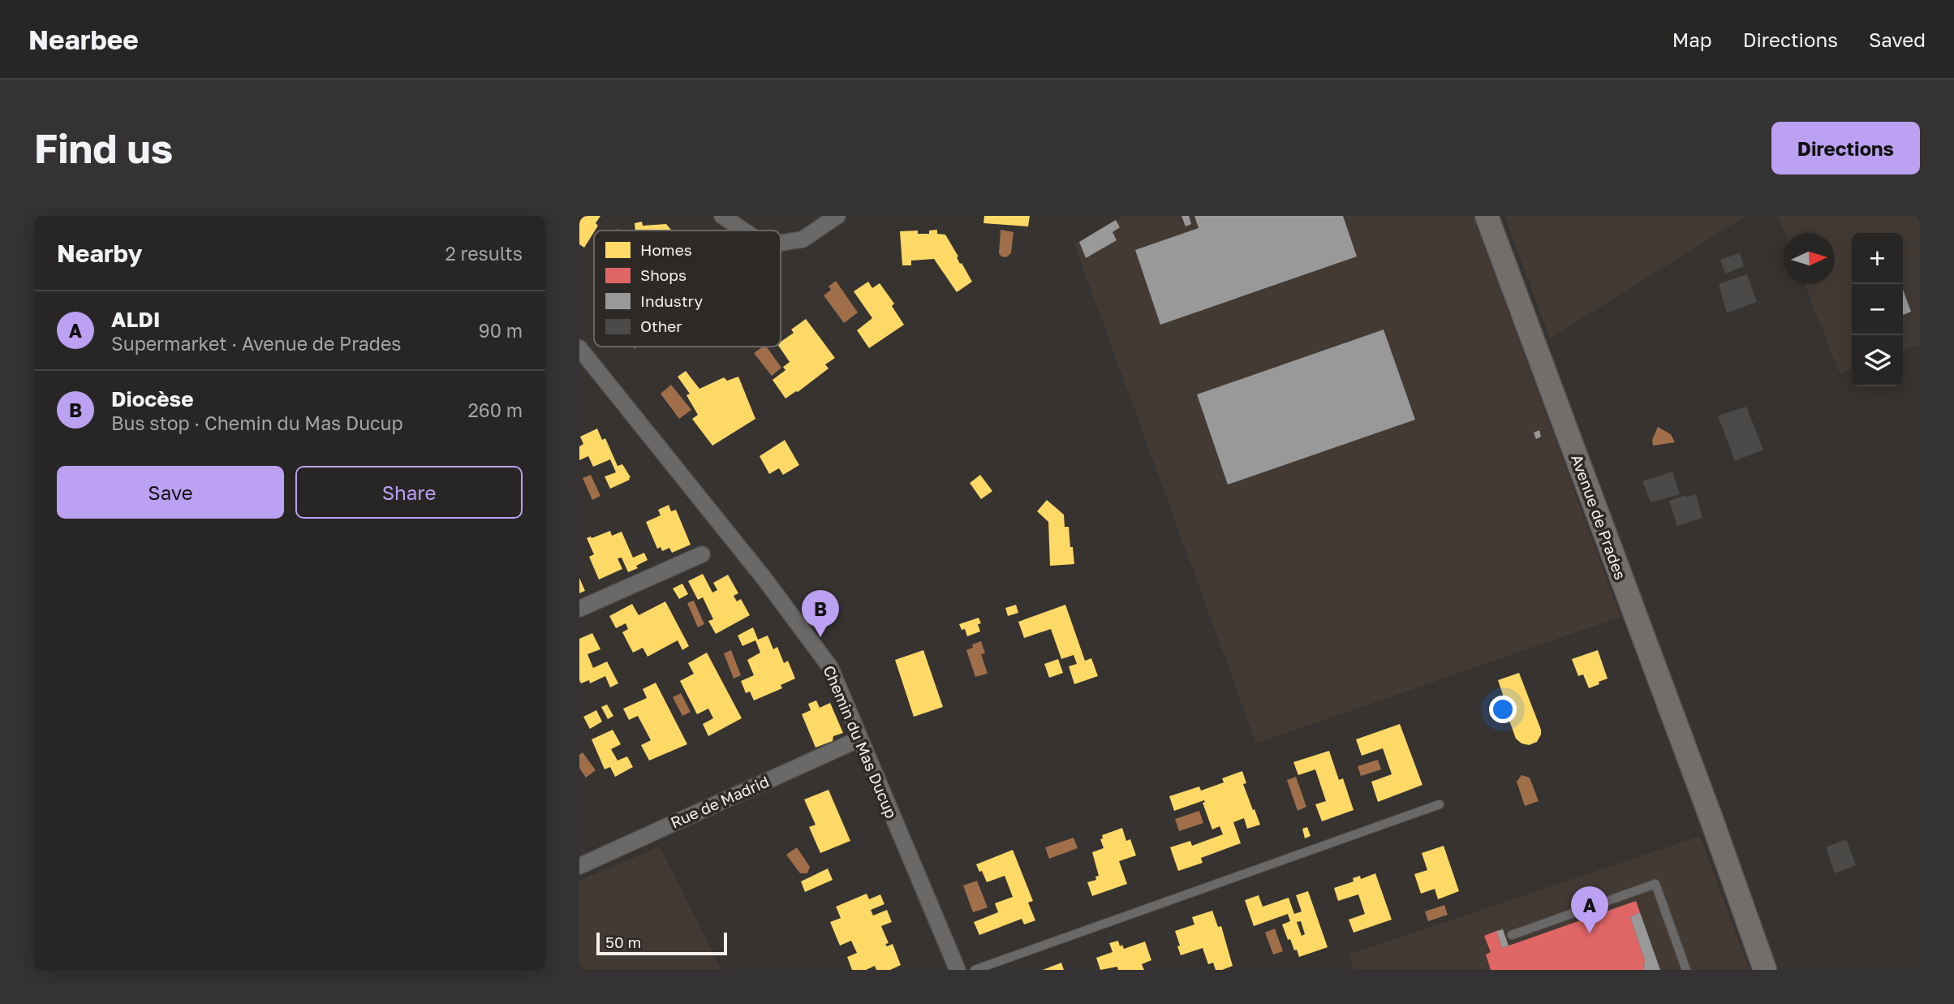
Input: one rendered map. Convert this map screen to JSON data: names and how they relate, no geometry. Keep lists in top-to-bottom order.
{
  "streets": {
    "main road": ["Avenue de Prades"],
    "street": ["Chemin du Mas Ducup", "Rue de Madrid"]
  },
  "crossings": [
    ["Chemin du Mas Ducup", "Rue de Madrid"]
  ],
  "legend": [
    "Homes",
    "Shops",
    "Industry",
    "Other"
  ],
  "scale_bar": "50 m",
  "north": "right",
  "page": {
    "header": "Nearbee",
    "nav": ["Map", "Directions", "Saved"],
    "buttons": [
      "Directions",
      ["Save", "Share"]
    ],
    "title": "Find us",
    "heading": ["Nearby", "2 results"],
    "map_buttons": ["+", "−"],
    "list": [
      {
        "mark": "A",
        "name": "ALDI",
        "note": "Supermarket · Avenue de Prades",
        "value": "90 m"
      },
      {
        "mark": "B",
        "name": "Diocèse",
        "note": "Bus stop · Chemin du Mas Ducup",
        "value": "260 m"
      }
    ],
    "pins": ["B", "A"],
    "scale": "50 m"
  }
}
